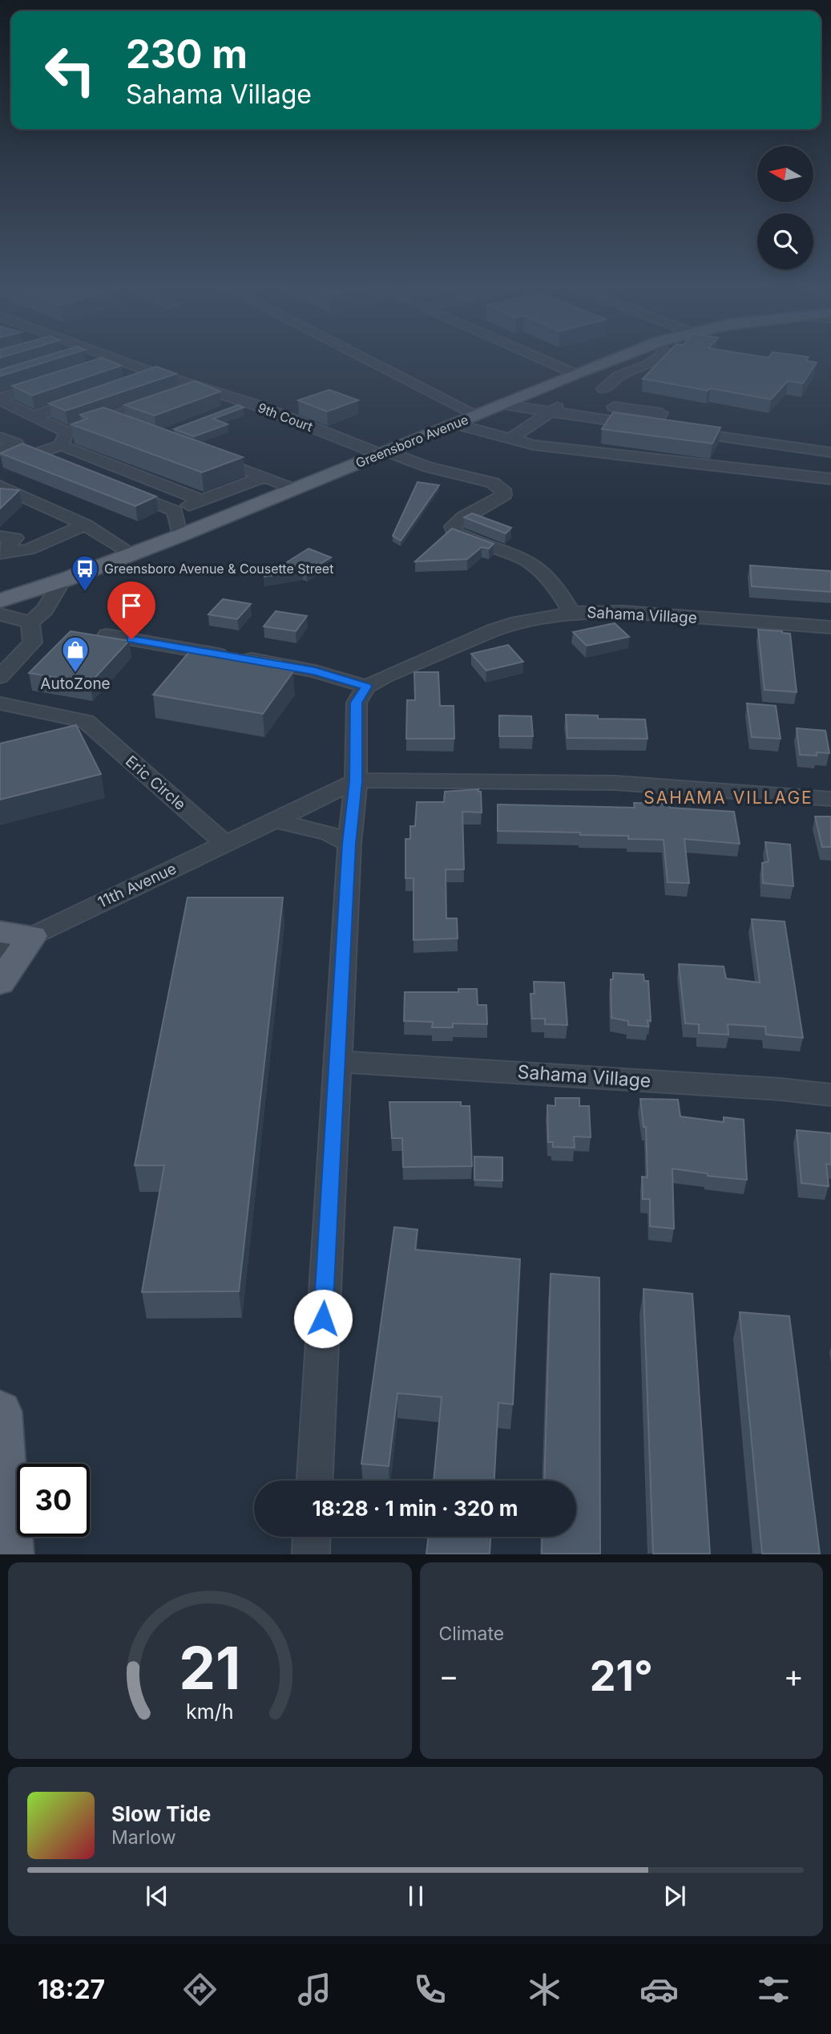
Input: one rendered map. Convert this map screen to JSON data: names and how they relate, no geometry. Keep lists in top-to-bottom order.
{
  "streets": {
    "main road": ["Greensboro Avenue"],
    "street": [
      "9th Court",
      "Sahama Village",
      "Eric Circle",
      "11th Avenue"
    ]
  },
  "crossings": [
    ["9th Court", "Greensboro Avenue"],
    ["9th Court", "Sahama Village"],
    ["Eric Circle", "11th Avenue"]
  ],
  "districts": ["SAHAMA VILLAGE"],
  "places": {
    "bus stop": ["Greensboro Avenue & Cousette Street"],
    "shop": ["AutoZone"]
  },
  "north": "left",
  "page": {
    "turn": ["230 m", "Sahama Village"],
    "limit": "30",
    "trip": "18:28 · 1 min · 320 m",
    "tile": "Climate",
    "heat": ["−", "21°", "+"],
    "song": ["Slow Tide", "Marlow"],
    "tabs": "18:27",
    "gauge": ["21", "km/h"]
  }
}
